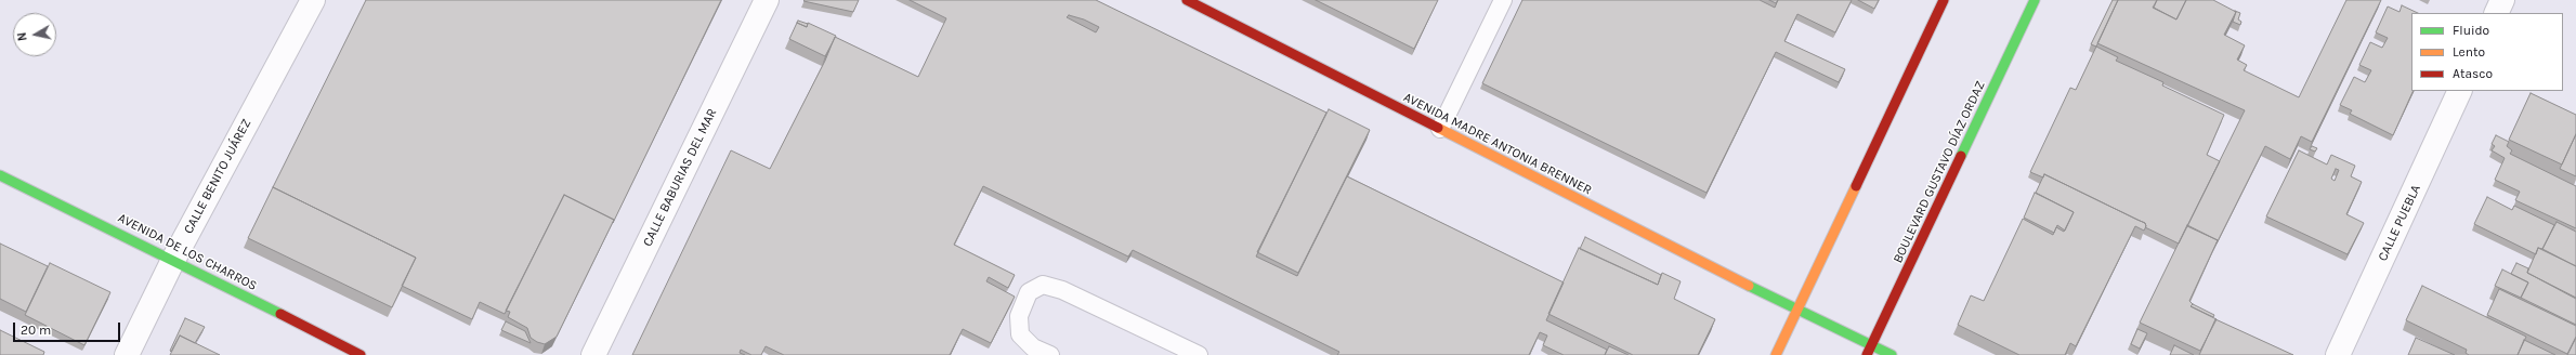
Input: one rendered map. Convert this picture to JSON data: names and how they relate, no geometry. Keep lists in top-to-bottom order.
{
  "streets": {
    "street": [
      "AVENIDA MADRE ANTONIA BRENNER",
      "BOULEVARD GUSTAVO DÍAZ ORDAZ",
      "CALLE BENITO JUÁREZ",
      "CALLE BABURIAS DEL MAR",
      "CALLE PUEBLA",
      "AVENIDA DE LOS CHARROS"
    ]
  },
  "crossings": [
    ["AVENIDA MADRE ANTONIA BRENNER", "BOULEVARD GUSTAVO DÍAZ ORDAZ"],
    ["CALLE BENITO JUÁREZ", "AVENIDA DE LOS CHARROS"]
  ],
  "legend": ["Fluido", "Lento", "Atasco"],
  "scale_bar": "20 m",
  "north": "left"
}
